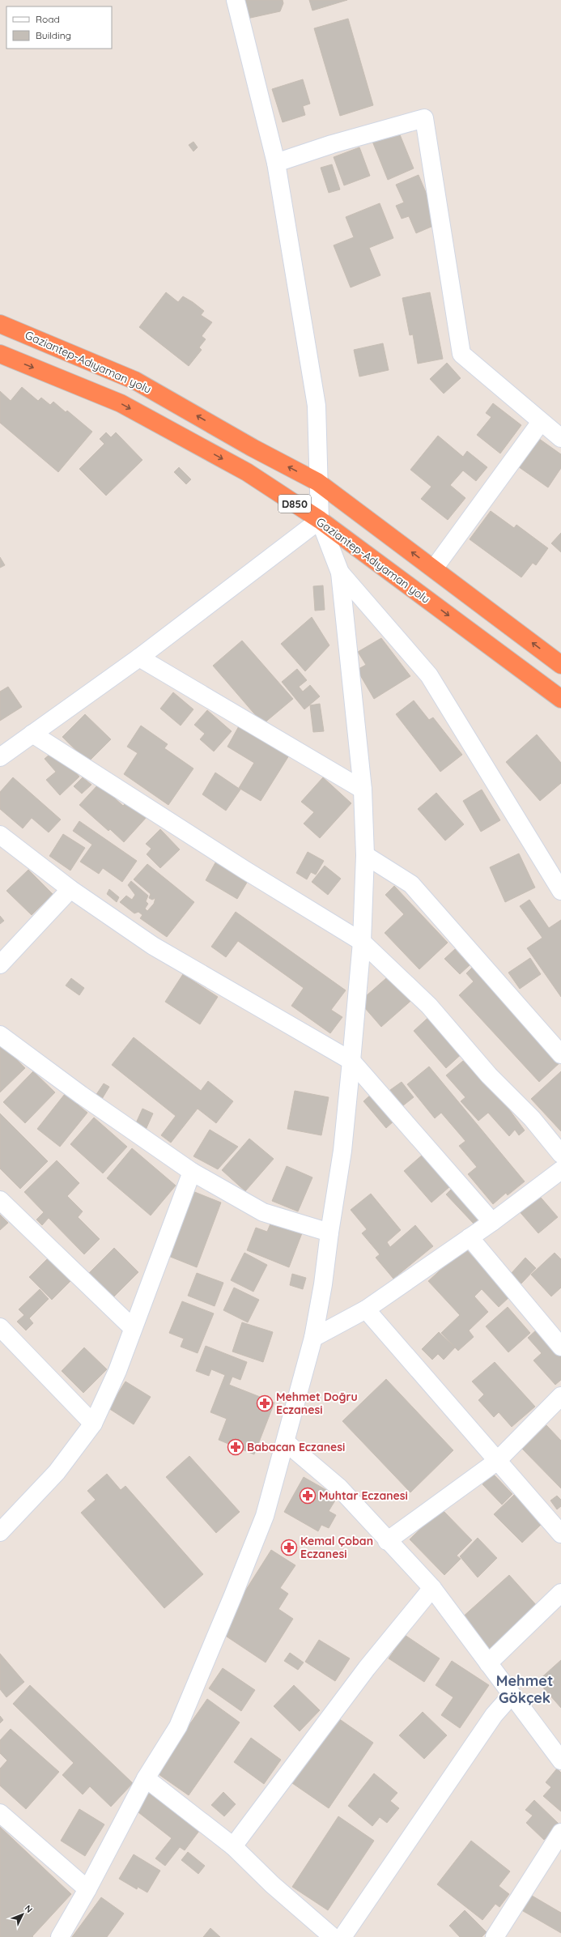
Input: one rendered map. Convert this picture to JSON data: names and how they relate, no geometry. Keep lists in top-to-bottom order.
{
  "streets": {
    "highway": ["Gaziantep-Adıyaman yolu", "D850"]
  },
  "districts": ["Mehmet Gökçek"],
  "places": {
    "pharmacy": [
      "Mehmet Doğru Eczanesi",
      "Babacan Eczanesi",
      "Muhtar Eczanesi",
      "Kemal Çoban Eczanesi"
    ]
  },
  "legend": ["Road", "Building"],
  "north": "top right"
}
